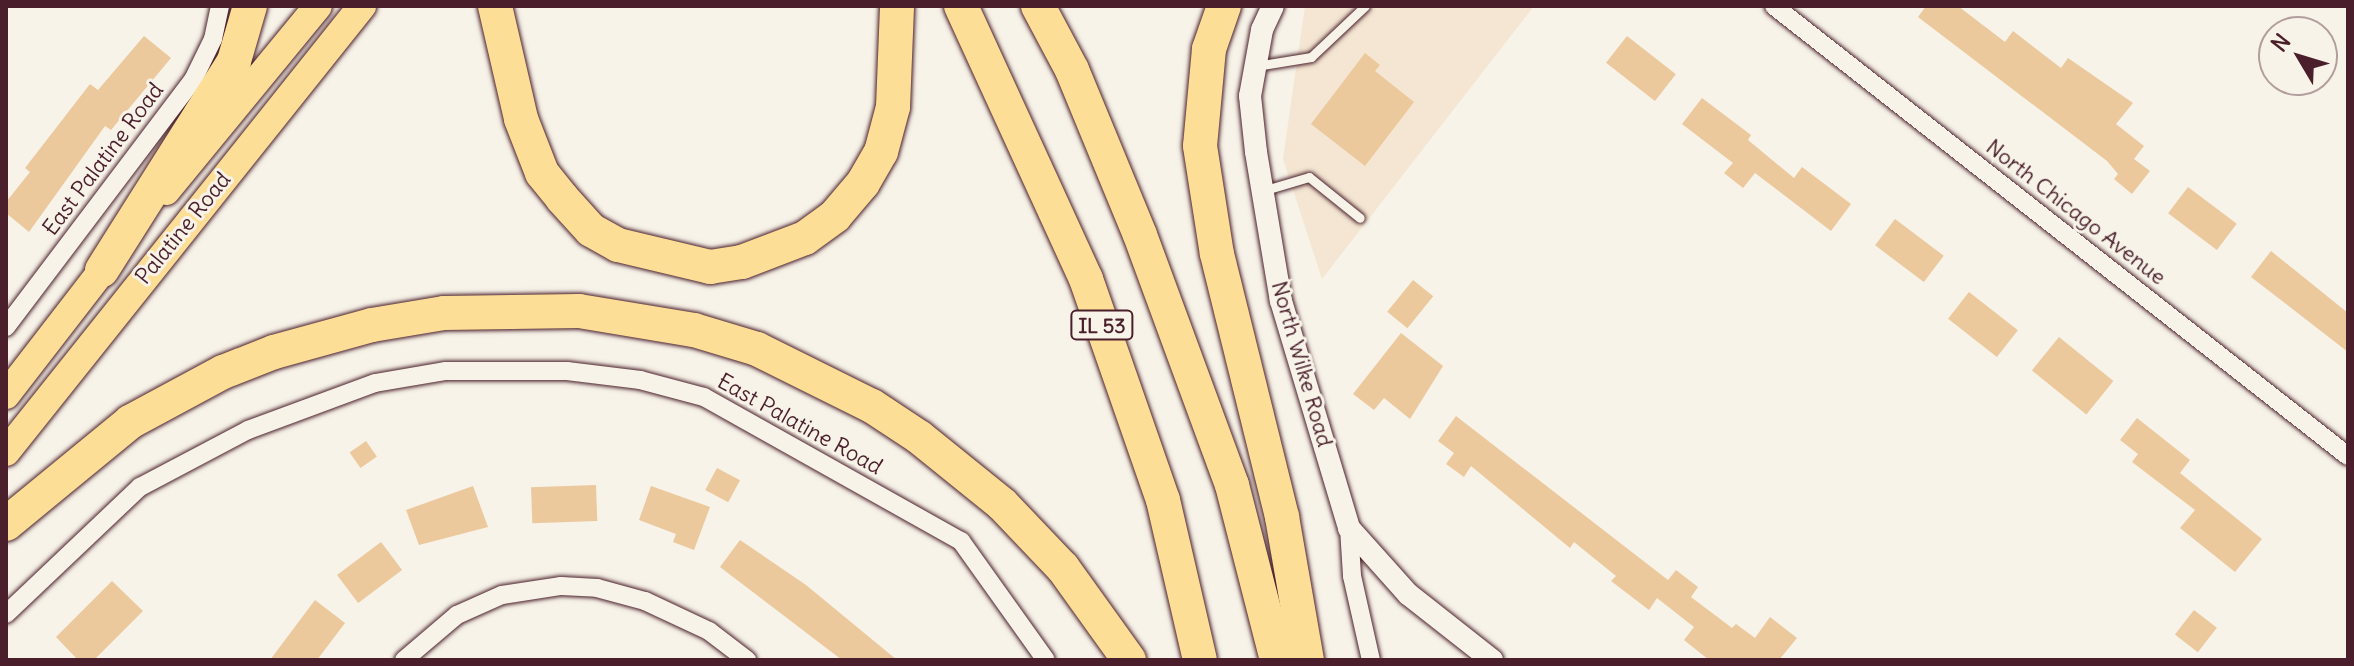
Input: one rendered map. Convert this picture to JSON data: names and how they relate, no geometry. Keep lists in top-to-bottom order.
{
  "streets": {
    "highway": ["IL 53"],
    "main road": ["Palatine Road"],
    "street": ["East Palatine Road", "North Chicago Avenue", "North Wilke Road"]
  },
  "north": "top left"
}
